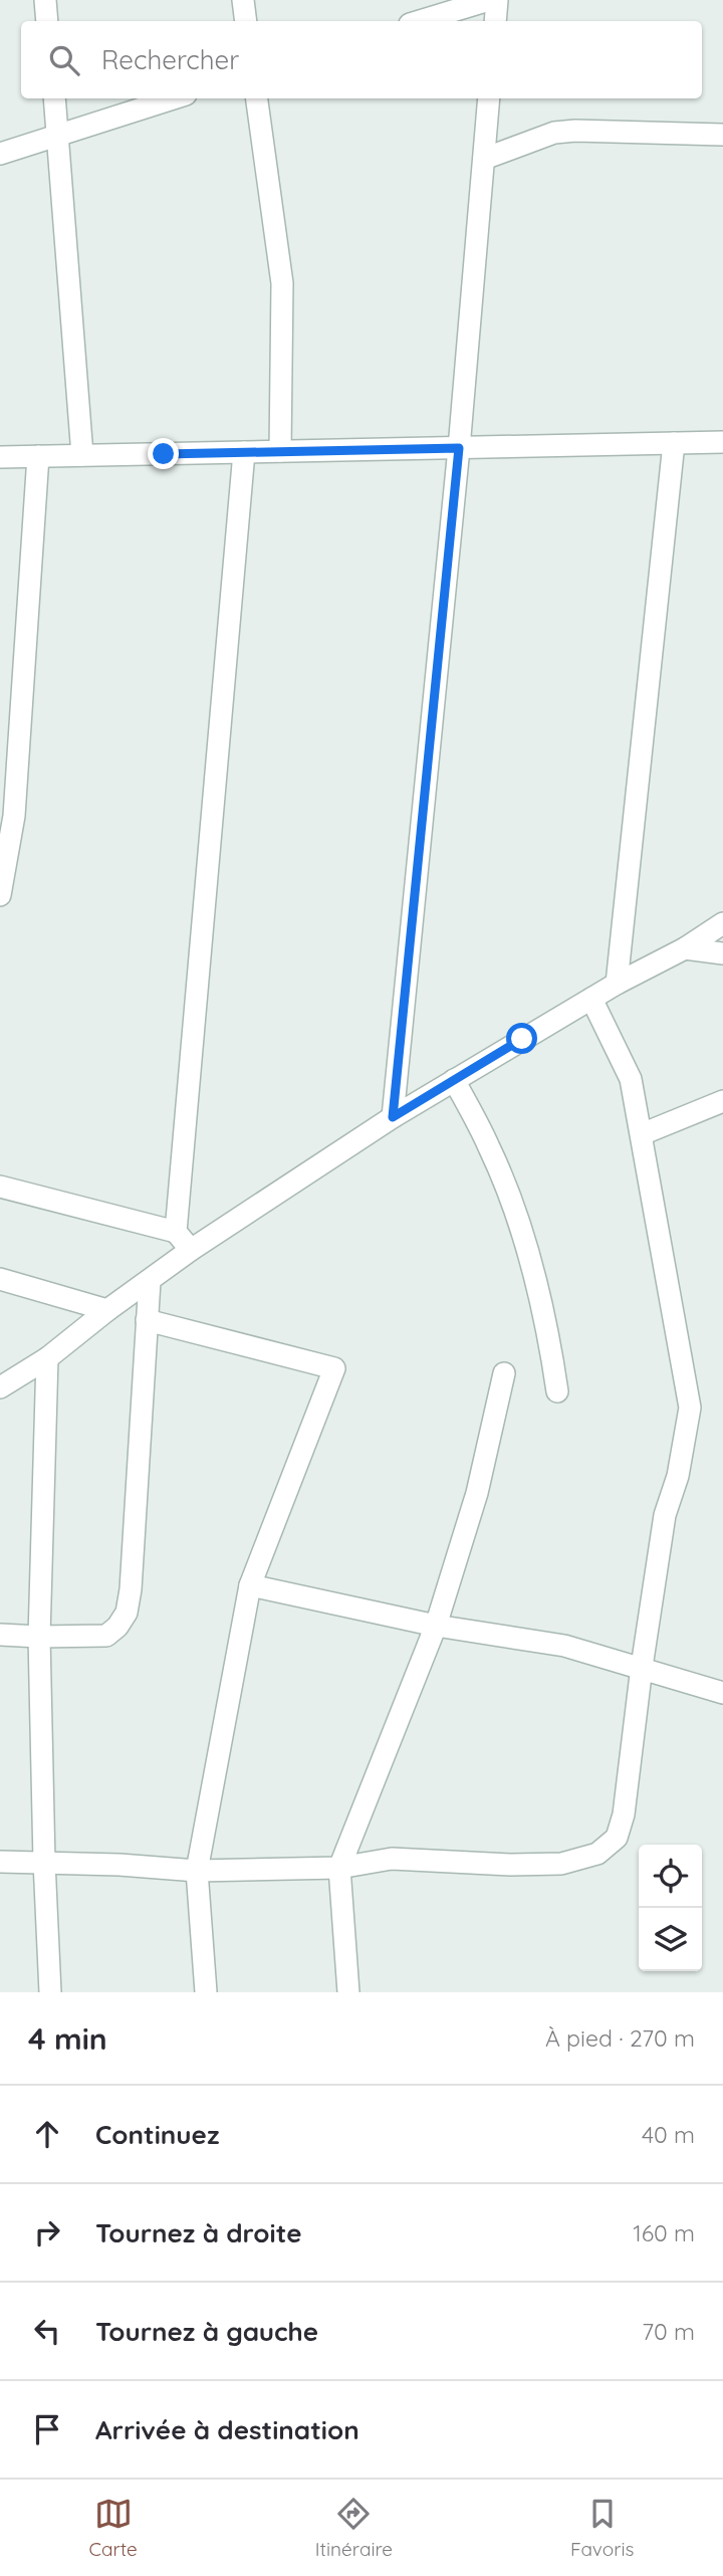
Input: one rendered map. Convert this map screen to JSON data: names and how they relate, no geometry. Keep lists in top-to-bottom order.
{
  "page": {
    "search": "Rechercher",
    "heading": ["4 min", "À pied · 270 m"],
    "list": [
      ["Continuez", "40 m"],
      ["Tournez à droite", "160 m"],
      ["Tournez à gauche", "70 m"],
      "Arrivée à destination"
    ],
    "nav": ["Carte", "Itinéraire", "Favoris"]
  }
}
